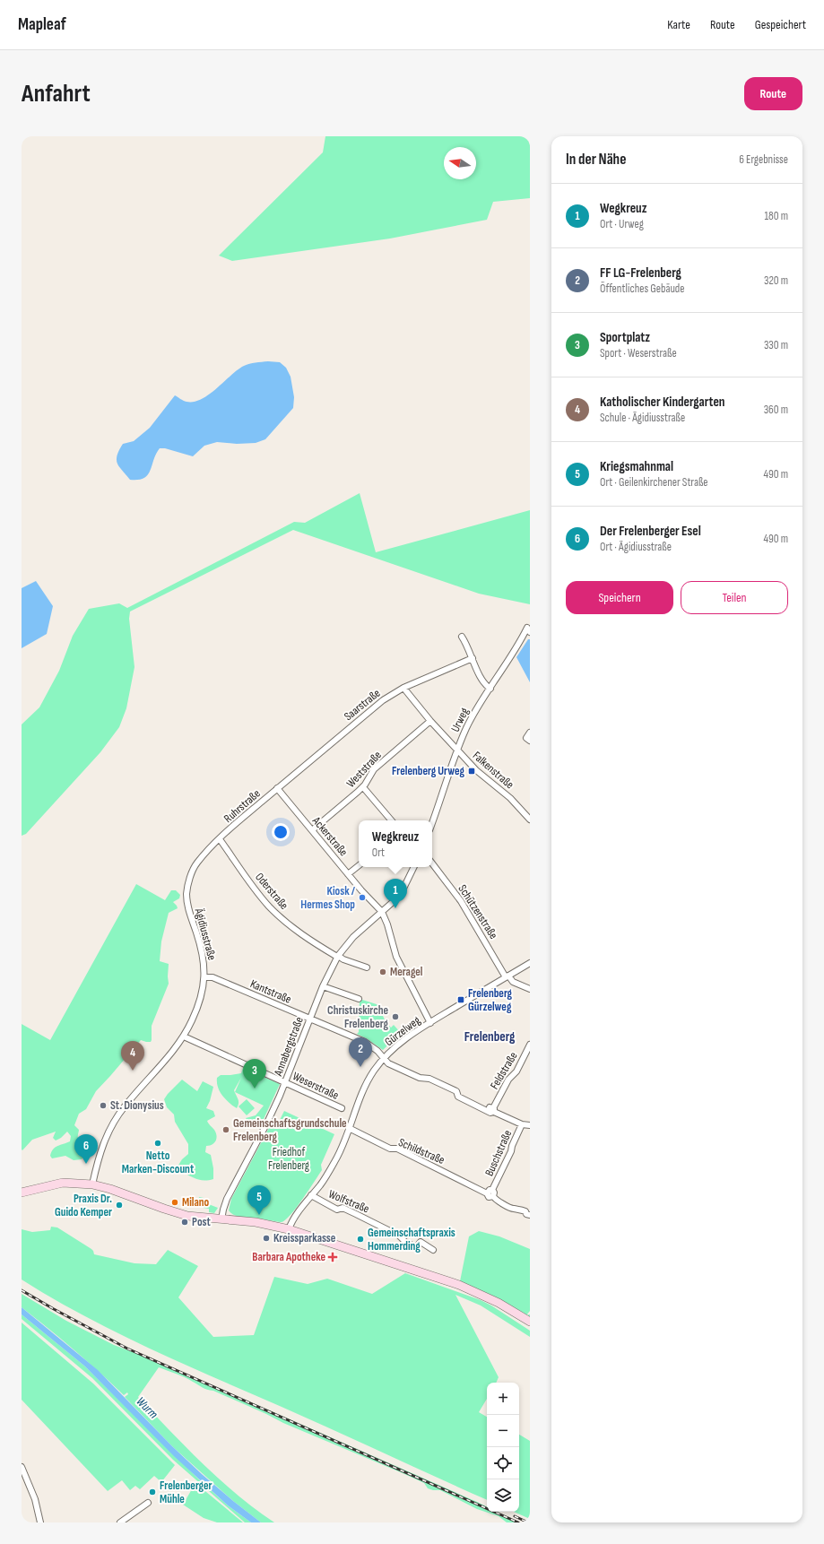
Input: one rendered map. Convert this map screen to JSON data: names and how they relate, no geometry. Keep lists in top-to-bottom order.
{
  "streets": {
    "street": [
      "Saarstraße",
      "Urweg",
      "Weststraße",
      "Falkenstraße",
      "Ruhrstraße",
      "Ackerstraße",
      "Oderstraße",
      "Schützenstraße",
      "Ägidiusstraße",
      "Kantstraße",
      "Gürzelweg",
      "Annabergstraße",
      "Feldstraße",
      "Weserstraße",
      "Schildstraße",
      "Buschstraße",
      "Wolfstraße"
    ]
  },
  "crossings": [
    ["Saarstraße", "Falkenstraße"],
    ["Saarstraße", "Ruhrstraße"],
    ["Saarstraße", "Ackerstraße"],
    ["Urweg", "Falkenstraße"],
    ["Weststraße", "Falkenstraße"],
    ["Weststraße", "Ackerstraße"],
    ["Ruhrstraße", "Ackerstraße"],
    ["Ruhrstraße", "Oderstraße"],
    ["Ruhrstraße", "Ägidiusstraße"],
    ["Ackerstraße", "Annabergstraße"],
    ["Oderstraße", "Ägidiusstraße"],
    ["Oderstraße", "Annabergstraße"],
    ["Schützenstraße", "Gürzelweg"],
    ["Ägidiusstraße", "Kantstraße"],
    ["Ägidiusstraße", "Weserstraße"],
    ["Kantstraße", "Gürzelweg"],
    ["Kantstraße", "Annabergstraße"],
    ["Kantstraße", "Feldstraße"],
    ["Gürzelweg", "Schildstraße"],
    ["Gürzelweg", "Wolfstraße"],
    ["Annabergstraße", "Weserstraße"],
    ["Schildstraße", "Buschstraße"]
  ],
  "districts": ["Frelenberg"],
  "water": ["Wurm"],
  "parks": ["Friedhof Frelenberg"],
  "places": {
    "transit": ["Frelenberg Urweg", "Frelenberg Gürzelweg"],
    "other": [
      "Kiosk / Hermes Shop",
      "Meragel",
      "Christuskirche Frelenberg",
      "St. Dionysius",
      "Gemeinschaftsgrundschule Frelenberg",
      "Netto Marken-Discount",
      "Milano",
      "Praxis Dr. Guido Kemper",
      "Post",
      "Kreissparkasse",
      "Gemeinschaftspraxis Hommerding",
      "Frelenberger Mühle"
    ],
    "health": ["Barbara Apotheke"]
  },
  "north": "left",
  "page": {
    "header": "Mapleaf",
    "nav": ["Karte", "Route", "Gespeichert"],
    "buttons": [
      "Route",
      ["Speichern", "Teilen"]
    ],
    "title": "Anfahrt",
    "heading": ["In der Nähe", "6 Ergebnisse"],
    "list": [
      {
        "mark": "1",
        "name": "Wegkreuz",
        "note": "Ort · Urweg",
        "value": "180 m"
      },
      {
        "mark": "2",
        "name": "FF LG-Frelenberg",
        "note": "Öffentliches Gebäude",
        "value": "320 m"
      },
      {
        "mark": "3",
        "name": "Sportplatz",
        "note": "Sport · Weserstraße",
        "value": "330 m"
      },
      {
        "mark": "4",
        "name": "Katholischer Kindergarten",
        "note": "Schule · Ägidiusstraße",
        "value": "360 m"
      },
      {
        "mark": "5",
        "name": "Kriegsmahnmal",
        "note": "Ort · Geilenkirchener Straße",
        "value": "490 m"
      },
      {
        "mark": "6",
        "name": "Der Frelenberger Esel",
        "note": "Ort · Ägidiusstraße",
        "value": "490 m"
      }
    ],
    "popup": ["Wegkreuz", "Ort"],
    "pins": [
      "1",
      "2",
      "4",
      "3",
      "6",
      "5"
    ],
    "map_buttons": ["+", "−"]
  }
}
